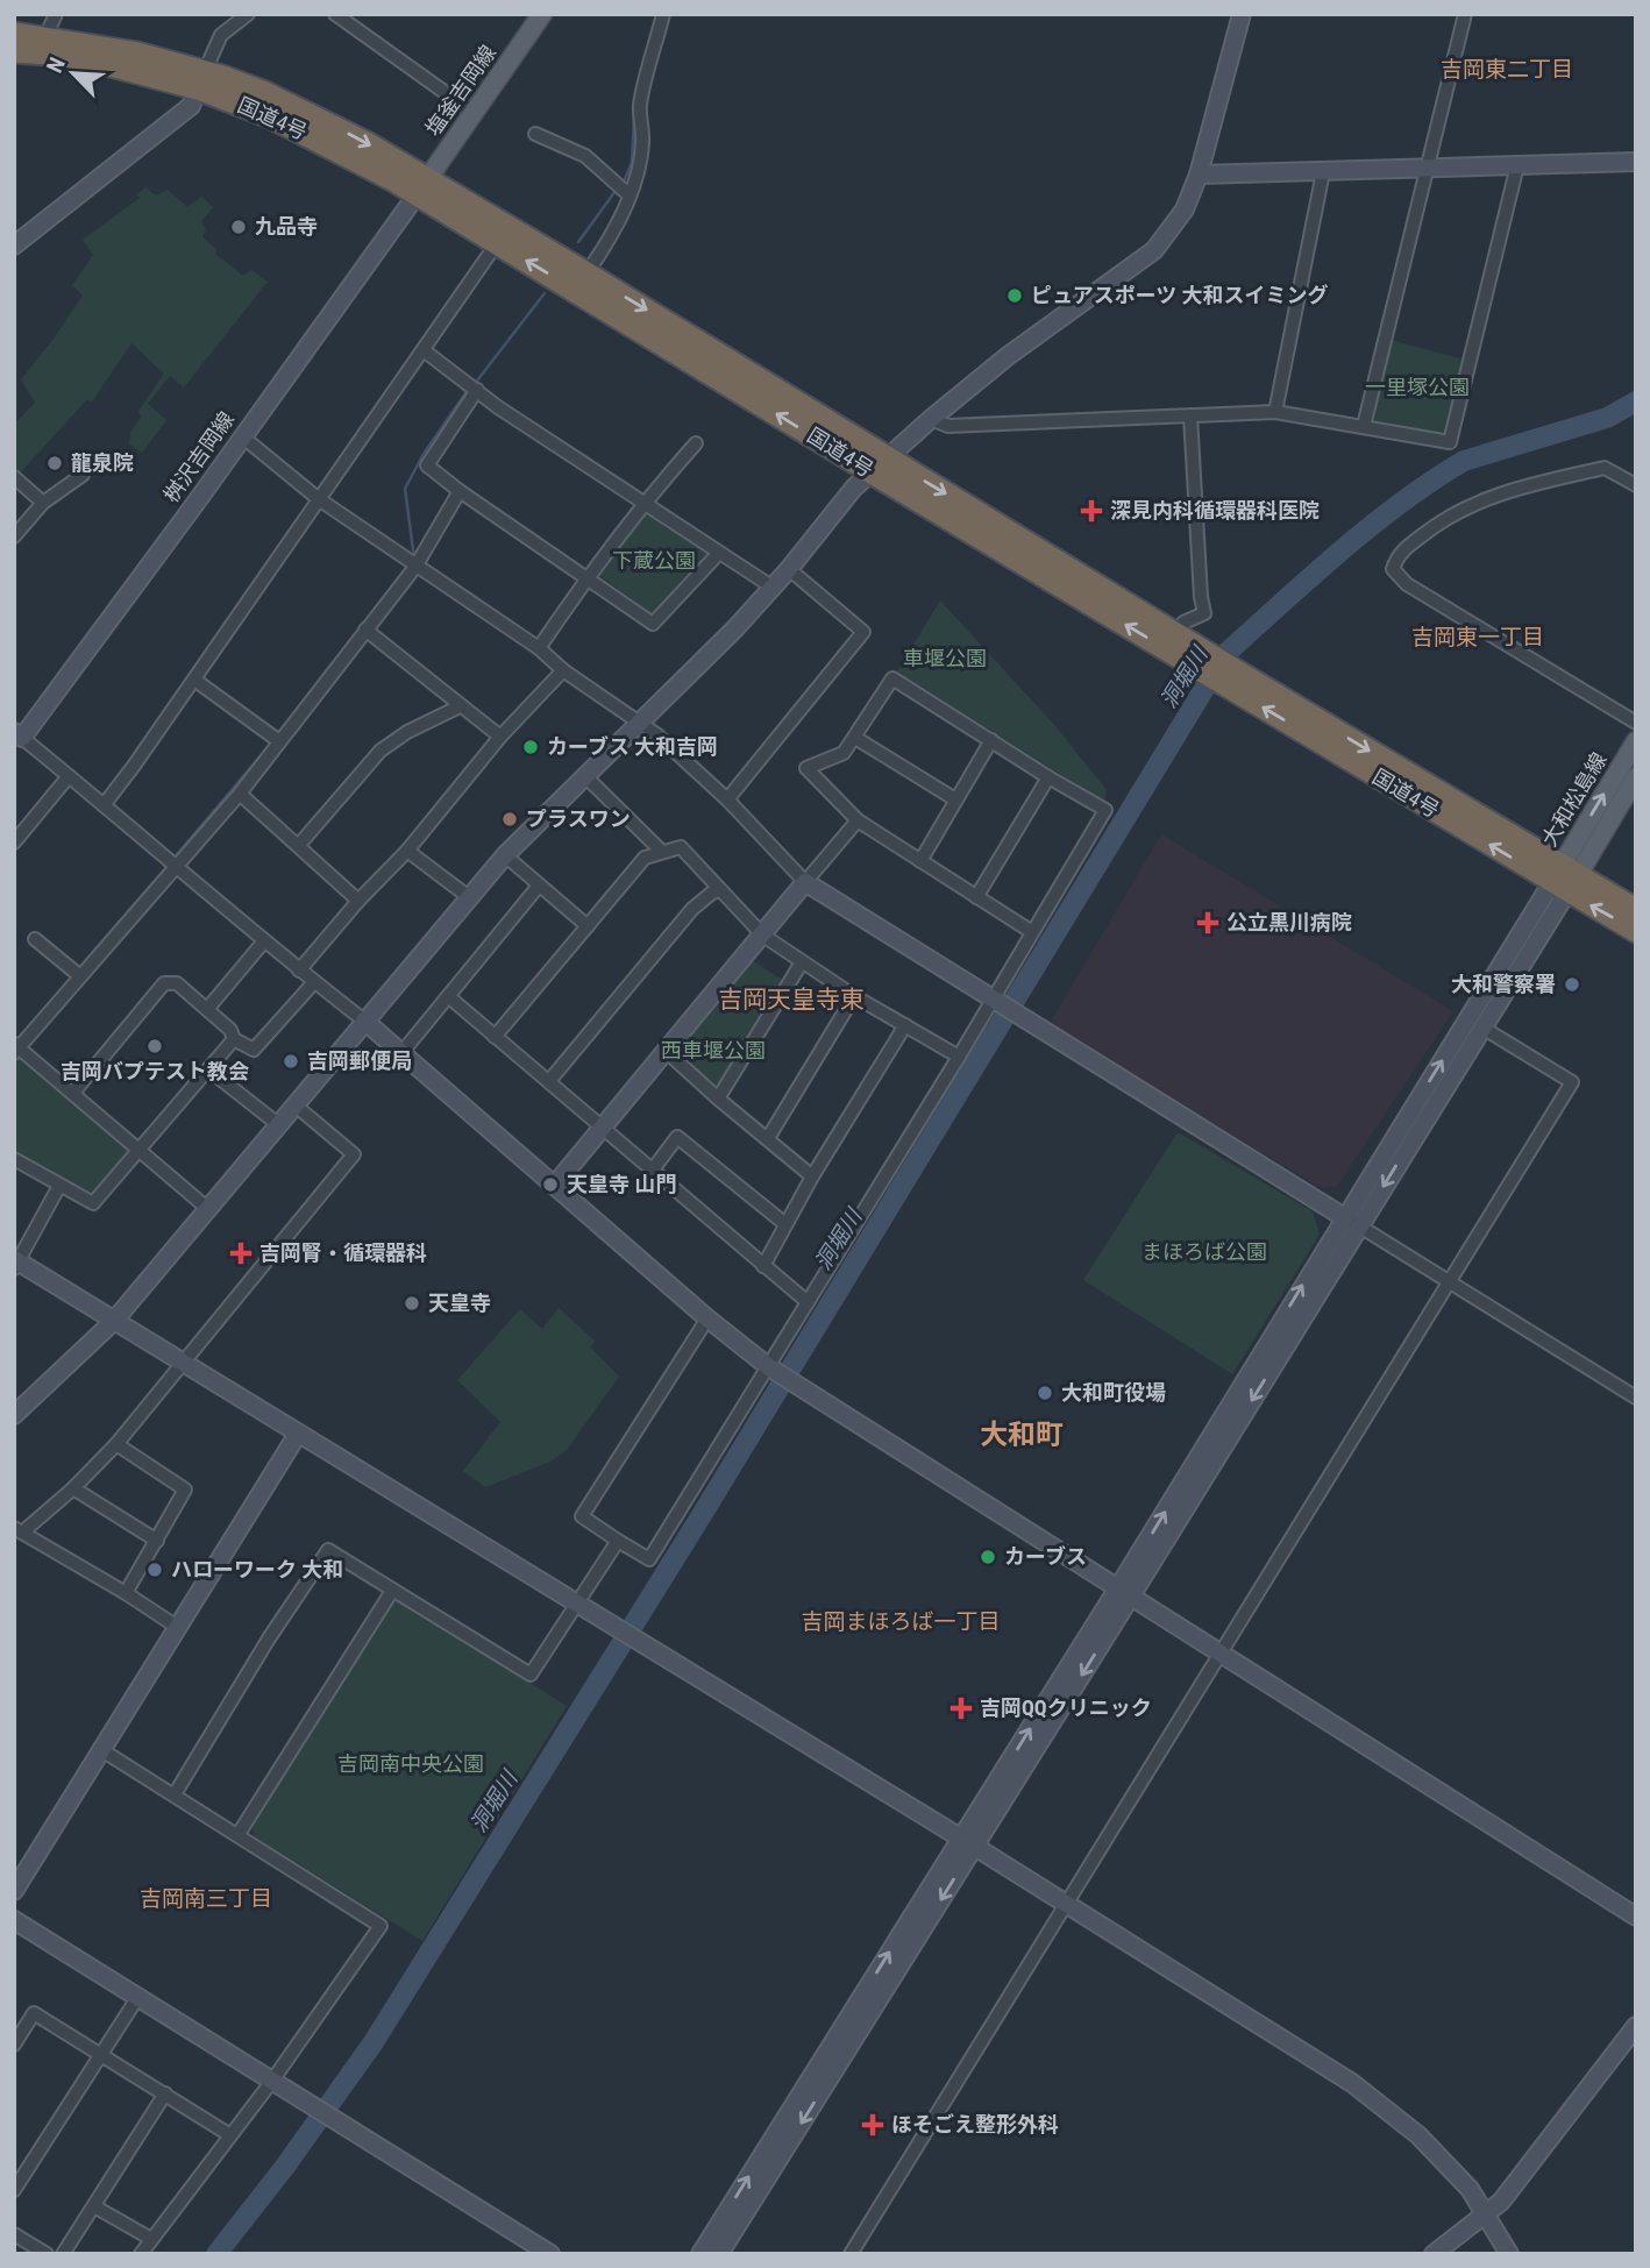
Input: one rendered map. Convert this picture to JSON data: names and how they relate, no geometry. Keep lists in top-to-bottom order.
{
  "streets": {
    "highway": ["国道4号"],
    "main road": ["塩釜吉岡線", "大和松島線"],
    "street": ["桝沢吉岡線"]
  },
  "crossings": [
    ["塩釜吉岡線", "国道4号"],
    ["塩釜吉岡線", "桝沢吉岡線"],
    ["国道4号", "桝沢吉岡線"],
    ["国道4号", "大和松島線"]
  ],
  "districts": [
    "吉岡東二丁目",
    "吉岡東一丁目",
    "吉岡天皇寺東",
    "大和町",
    "吉岡まほろば一丁目",
    "吉岡南三丁目"
  ],
  "water": ["洞堀川"],
  "parks": [
    "一里塚公園",
    "下蔵公園",
    "車堰公園",
    "西車堰公園",
    "まほろば公園",
    "吉岡南中央公園"
  ],
  "places": {
    "other": [
      "九品寺",
      "ピュアスポーツ 大和スイミング",
      "龍泉院",
      "カーブス 大和吉岡",
      "プラスワン",
      "大和警察署",
      "吉岡バプテスト教会",
      "吉岡郵便局",
      "天皇寺 山門",
      "天皇寺",
      "大和町役場",
      "カーブス",
      "ハローワーク 大和"
    ],
    "health": [
      "深見内科循環器科医院",
      "公立黒川病院",
      "吉岡腎・循環器科",
      "吉岡QQクリニック",
      "ほそごえ整形外科"
    ]
  },
  "north": "top left"
}
